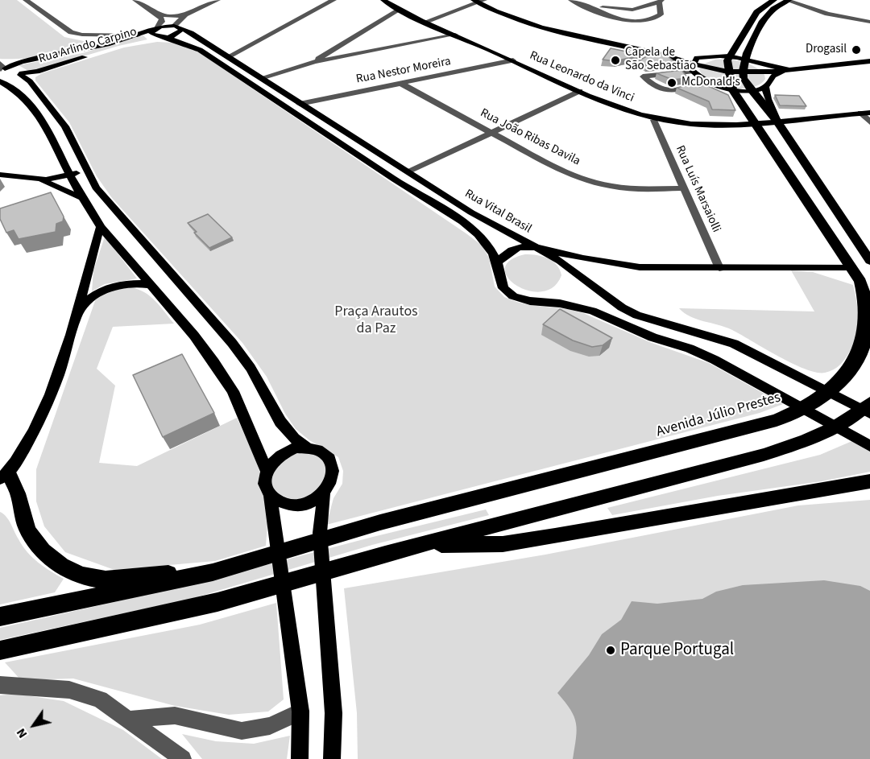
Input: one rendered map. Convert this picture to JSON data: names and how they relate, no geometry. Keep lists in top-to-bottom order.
{
  "streets": {
    "highway": ["Avenida Júlio Prestes"],
    "main road": ["Rua Arlindo Carpino", "Rua Leonardo da Vinci", "Rua Vital Brasil"],
    "street": ["Rua Nestor Moreira", "Rua João Ribas Davila", "Rua Luís Marsaiolli"]
  },
  "crossings": [
    ["Rua Arlindo Carpino", "Rua Vital Brasil"],
    ["Rua Nestor Moreira", "Rua Leonardo da Vinci"],
    ["Rua Nestor Moreira", "Rua João Ribas Davila"],
    ["Rua Nestor Moreira", "Rua Vital Brasil"],
    ["Rua Leonardo da Vinci", "Rua Luís Marsaiolli"],
    ["Rua Leonardo da Vinci", "Avenida Júlio Prestes"],
    ["Rua João Ribas Davila", "Rua Luís Marsaiolli"],
    ["Rua Luís Marsaiolli", "Rua Vital Brasil"],
    ["Rua Vital Brasil", "Avenida Júlio Prestes"]
  ],
  "parks": ["Praça Arautos da Paz"],
  "places": [
    "Drogasil",
    "Capela de São Sebastião",
    "McDonald's",
    "Parque Portugal"
  ],
  "north": "bottom left"
}
